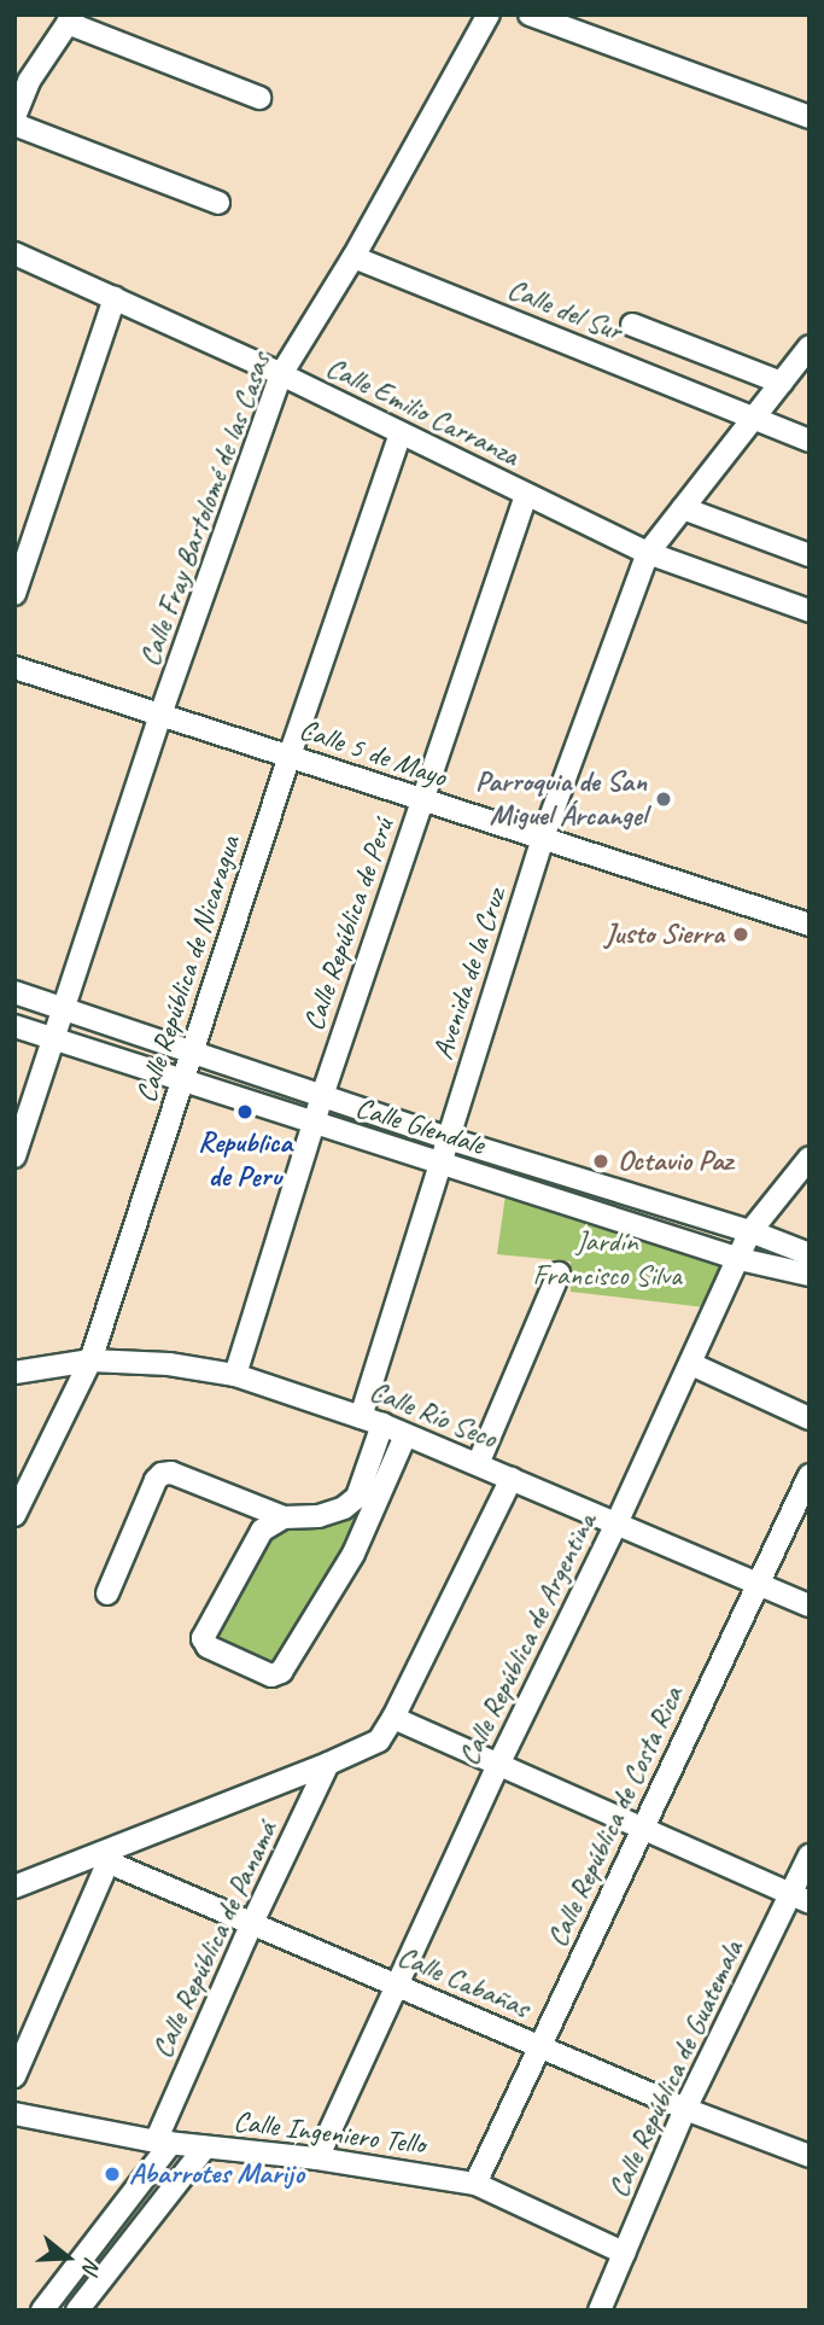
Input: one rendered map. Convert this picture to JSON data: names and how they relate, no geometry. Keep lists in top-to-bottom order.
{
  "streets": {
    "street": [
      "Calle del Sur",
      "Calle Emilio Carranza",
      "Calle Fray Bartolomé de las Casas",
      "Calle 5 de Mayo",
      "Calle República de Perú",
      "Calle República de Nicaragua",
      "Avenida de la Cruz",
      "Calle Glendale",
      "Calle Río Seco",
      "Calle República de Argentina",
      "Calle República de Costa Rica",
      "Calle República de Panamá",
      "Calle Cabañas",
      "Calle República de Guatemala",
      "Calle Ingeniero Tello"
    ]
  },
  "crossings": [
    ["Calle del Sur", "Calle Fray Bartolomé de las Casas"],
    ["Calle del Sur", "Avenida de la Cruz"],
    ["Calle Emilio Carranza", "Calle Fray Bartolomé de las Casas"],
    ["Calle Emilio Carranza", "Calle República de Perú"],
    ["Calle Emilio Carranza", "Calle República de Nicaragua"],
    ["Calle Emilio Carranza", "Avenida de la Cruz"],
    ["Calle Fray Bartolomé de las Casas", "Calle 5 de Mayo"],
    ["Calle Fray Bartolomé de las Casas", "Calle Glendale"],
    ["Calle 5 de Mayo", "Calle República de Perú"],
    ["Calle 5 de Mayo", "Calle República de Nicaragua"],
    ["Calle 5 de Mayo", "Avenida de la Cruz"],
    ["Calle República de Perú", "Calle Glendale"],
    ["Calle República de Perú", "Calle Río Seco"],
    ["Calle República de Nicaragua", "Calle Glendale"],
    ["Calle República de Nicaragua", "Calle Río Seco"],
    ["Avenida de la Cruz", "Calle Glendale"],
    ["Avenida de la Cruz", "Calle Río Seco"],
    ["Calle Glendale", "Calle República de Argentina"],
    ["Calle Río Seco", "Calle República de Argentina"],
    ["Calle Río Seco", "Calle República de Costa Rica"],
    ["Calle Río Seco", "Calle República de Panamá"],
    ["Calle República de Argentina", "Calle Cabañas"],
    ["Calle República de Argentina", "Calle Ingeniero Tello"],
    ["Calle República de Costa Rica", "Calle Cabañas"],
    ["Calle República de Costa Rica", "Calle Ingeniero Tello"],
    ["Calle República de Panamá", "Calle Cabañas"],
    ["Calle República de Panamá", "Calle Ingeniero Tello"],
    ["Calle Cabañas", "Calle República de Guatemala"],
    ["Calle República de Guatemala", "Calle Ingeniero Tello"]
  ],
  "parks": ["Jardín Francisco Silva"],
  "places": [
    "Parroquia de San Miguel Árcangel",
    "Justo Sierra",
    "Republica de Peru",
    "Octavio Paz",
    "Abarrotes Marijo"
  ],
  "north": "right"
}
